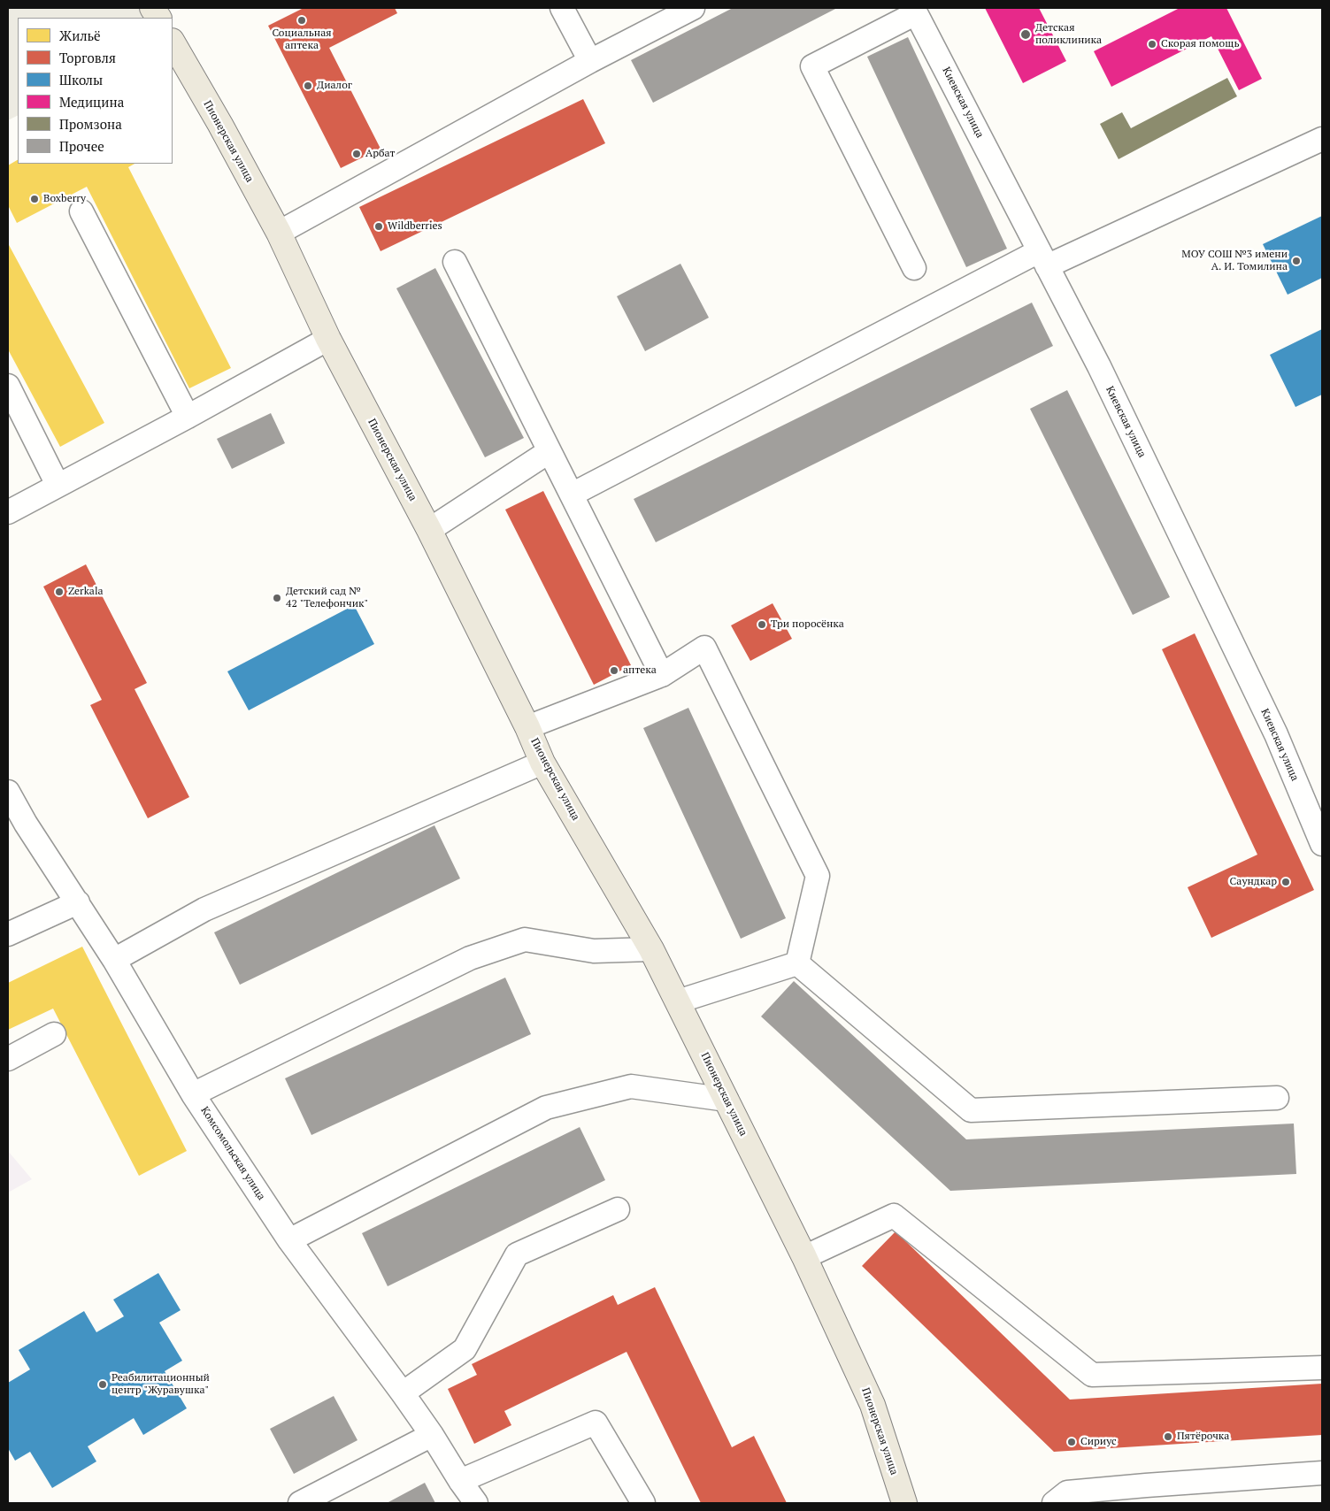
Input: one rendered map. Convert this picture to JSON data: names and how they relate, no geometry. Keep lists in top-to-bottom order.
{
  "streets": {
    "main road": ["Пионерская улица"],
    "street": ["Киевская улица", "Комсомольская улица"]
  },
  "places": [
    "Социальная аптека",
    "Детская поликлиника",
    "Скорая помощь",
    "Диалог",
    "Арбат",
    "Boxberry",
    "Wildberries",
    "МОУ СОШ №3 имени А. И. Томилина",
    "Zerkala",
    "Детский сад № 42 \"Телефончик\"",
    "Три поросёнка",
    "аптека",
    "Саундкар",
    "Реабилитационный центр \"Журавушка\"",
    "Пятёрочка",
    "Сириус"
  ],
  "legend": [
    "Жильё",
    "Торговля",
    "Школы",
    "Медицина",
    "Промзона",
    "Прочее"
  ]
}
